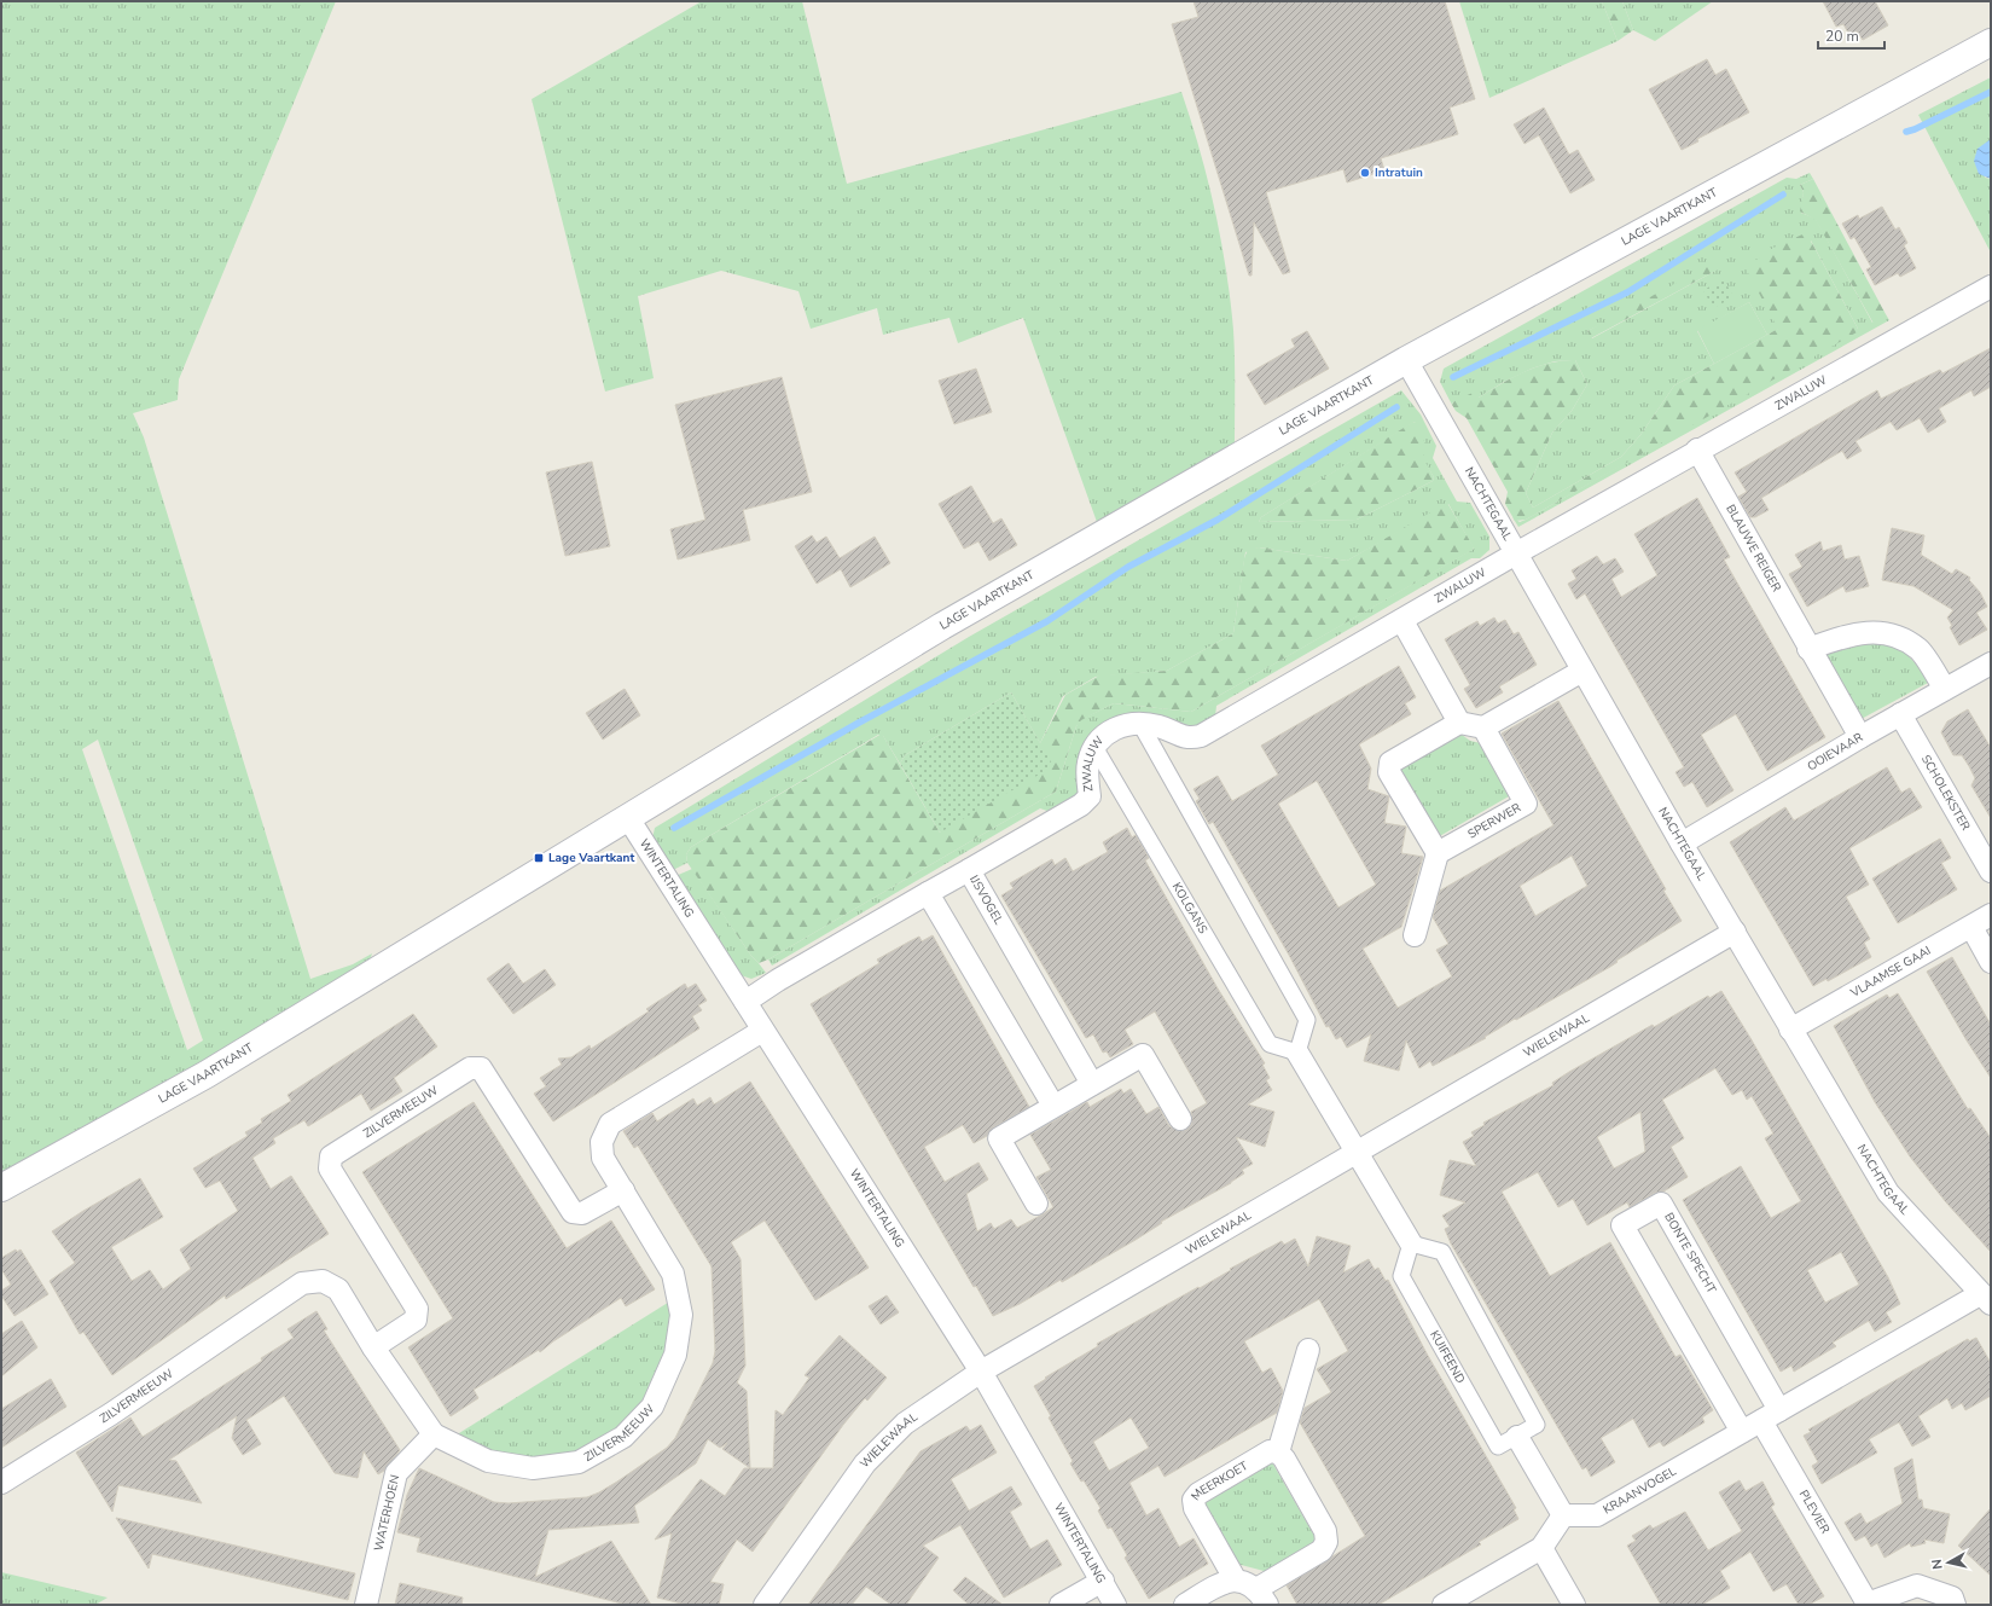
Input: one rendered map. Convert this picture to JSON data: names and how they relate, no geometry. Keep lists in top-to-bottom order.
{
  "streets": {
    "street": [
      "LAGE VAARTKANT",
      "ZWALUW",
      "NACHTEGAAL",
      "BLAUWE REIGER",
      "OOIEVAAR",
      "SCHOLEKSTER",
      "SPERWER",
      "WINTERTALING",
      "IJSVOGEL",
      "KOLGANS",
      "VLAAMSE GAAI",
      "WIELEWAAL",
      "ZILVERMEEUW",
      "BONTE SPECHT",
      "KUIFEEND",
      "MEERKOET",
      "KRAANVOGEL",
      "PLEVIER",
      "WATERHOEN"
    ]
  },
  "crossings": [
    ["LAGE VAARTKANT", "NACHTEGAAL"],
    ["LAGE VAARTKANT", "WINTERTALING"],
    ["ZWALUW", "NACHTEGAAL"],
    ["ZWALUW", "BLAUWE REIGER"],
    ["ZWALUW", "IJSVOGEL"],
    ["ZWALUW", "KOLGANS"],
    ["NACHTEGAAL", "OOIEVAAR"],
    ["NACHTEGAAL", "VLAAMSE GAAI"],
    ["NACHTEGAAL", "WIELEWAAL"],
    ["BLAUWE REIGER", "OOIEVAAR"],
    ["OOIEVAAR", "SCHOLEKSTER"],
    ["WINTERTALING", "WIELEWAAL"],
    ["WINTERTALING", "ZILVERMEEUW"],
    ["ZILVERMEEUW", "WATERHOEN"],
    ["BONTE SPECHT", "KRAANVOGEL"]
  ],
  "places": {
    "other": ["Intratuin"],
    "transit": ["Lage Vaartkant"]
  },
  "scale_bar": "20 m",
  "north": "left"
}
